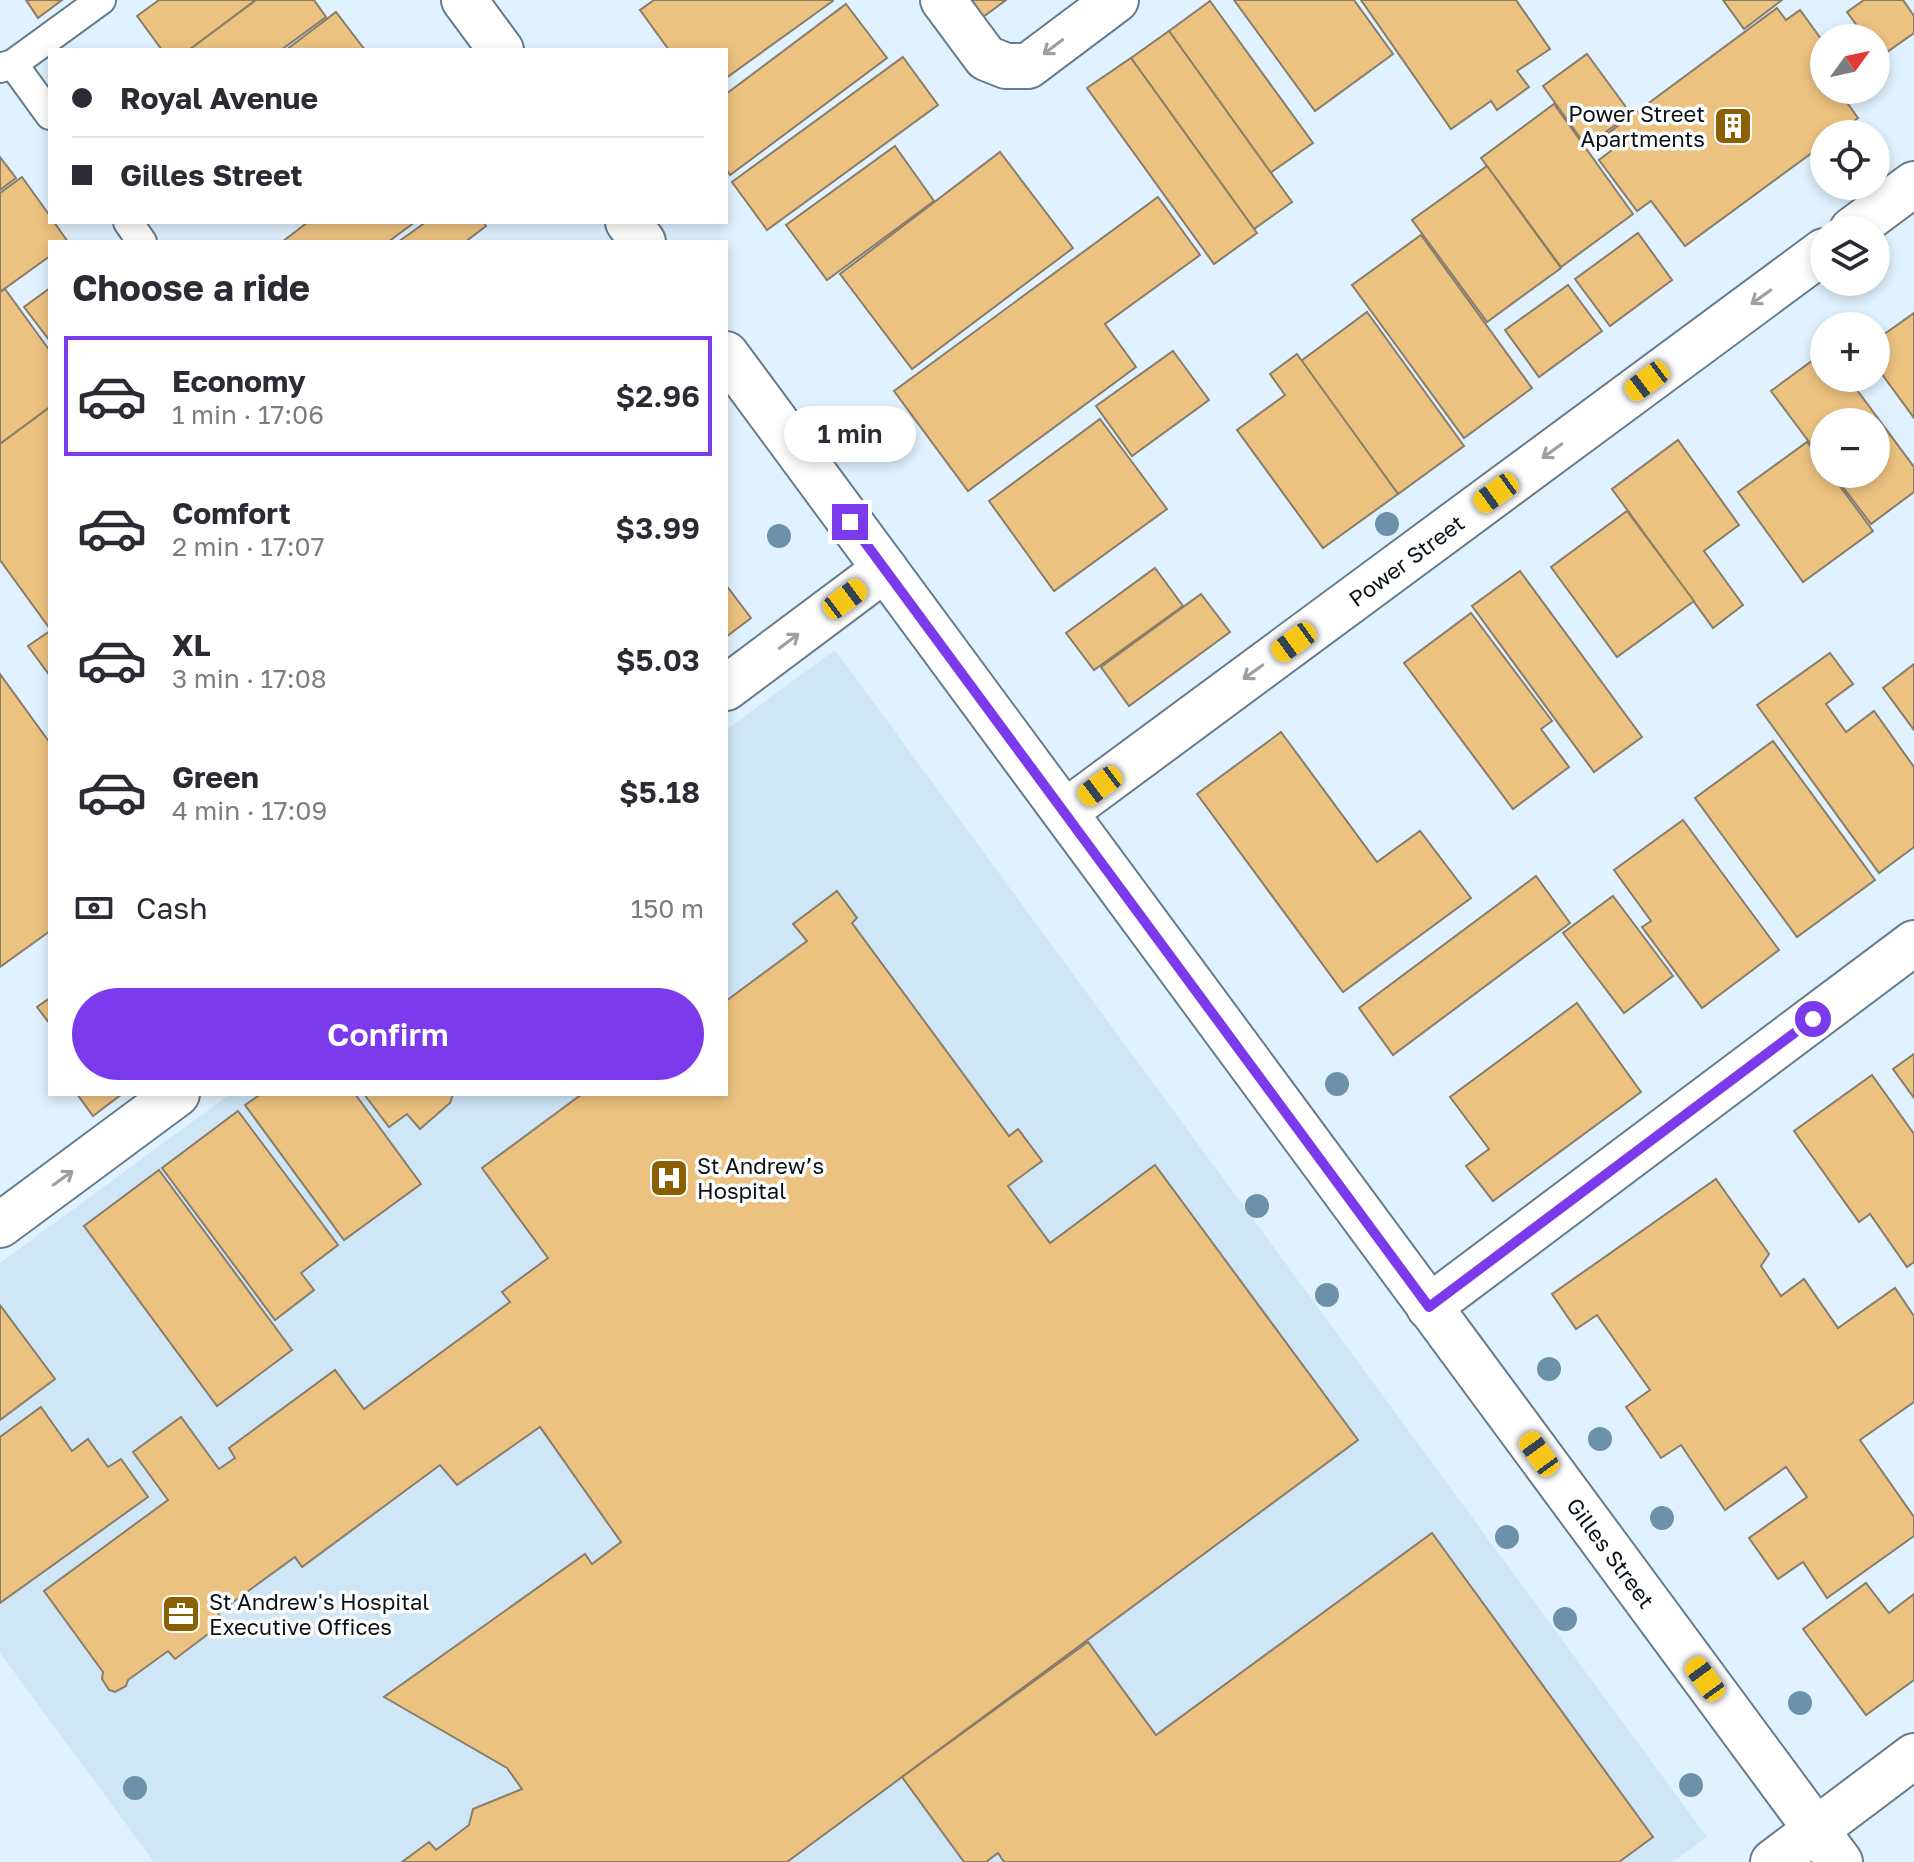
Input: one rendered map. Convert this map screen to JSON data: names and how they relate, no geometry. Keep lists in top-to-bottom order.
{
  "streets": {
    "street": ["Power Street", "Gilles Street"]
  },
  "crossings": [
    ["Power Street", "Gilles Street"]
  ],
  "one_way": ["Power Street"],
  "places": {
    "building": ["Power Street Apartments"],
    "hospital": ["St Andrew’s Hospital"],
    "office": ["St Andrew's Hospital Executive Offices"]
  },
  "north": "top right",
  "page": {
    "map_buttons": ["+", "−"],
    "banner": ["Royal Avenue", "Gilles Street"],
    "heading": "Choose a ride",
    "list": [
      {
        "name": "Economy",
        "note": "1 min · 17:06",
        "value": "$2.96"
      },
      {
        "name": "Comfort",
        "note": "2 min · 17:07",
        "value": "$3.99"
      },
      {
        "name": "XL",
        "note": "3 min · 17:08",
        "value": "$5.03"
      },
      {
        "name": "Green",
        "note": "4 min · 17:09",
        "value": "$5.18"
      }
    ],
    "bubble": "1 min",
    "pay": ["Cash", "150 m"],
    "buttons": "Confirm"
  }
}
